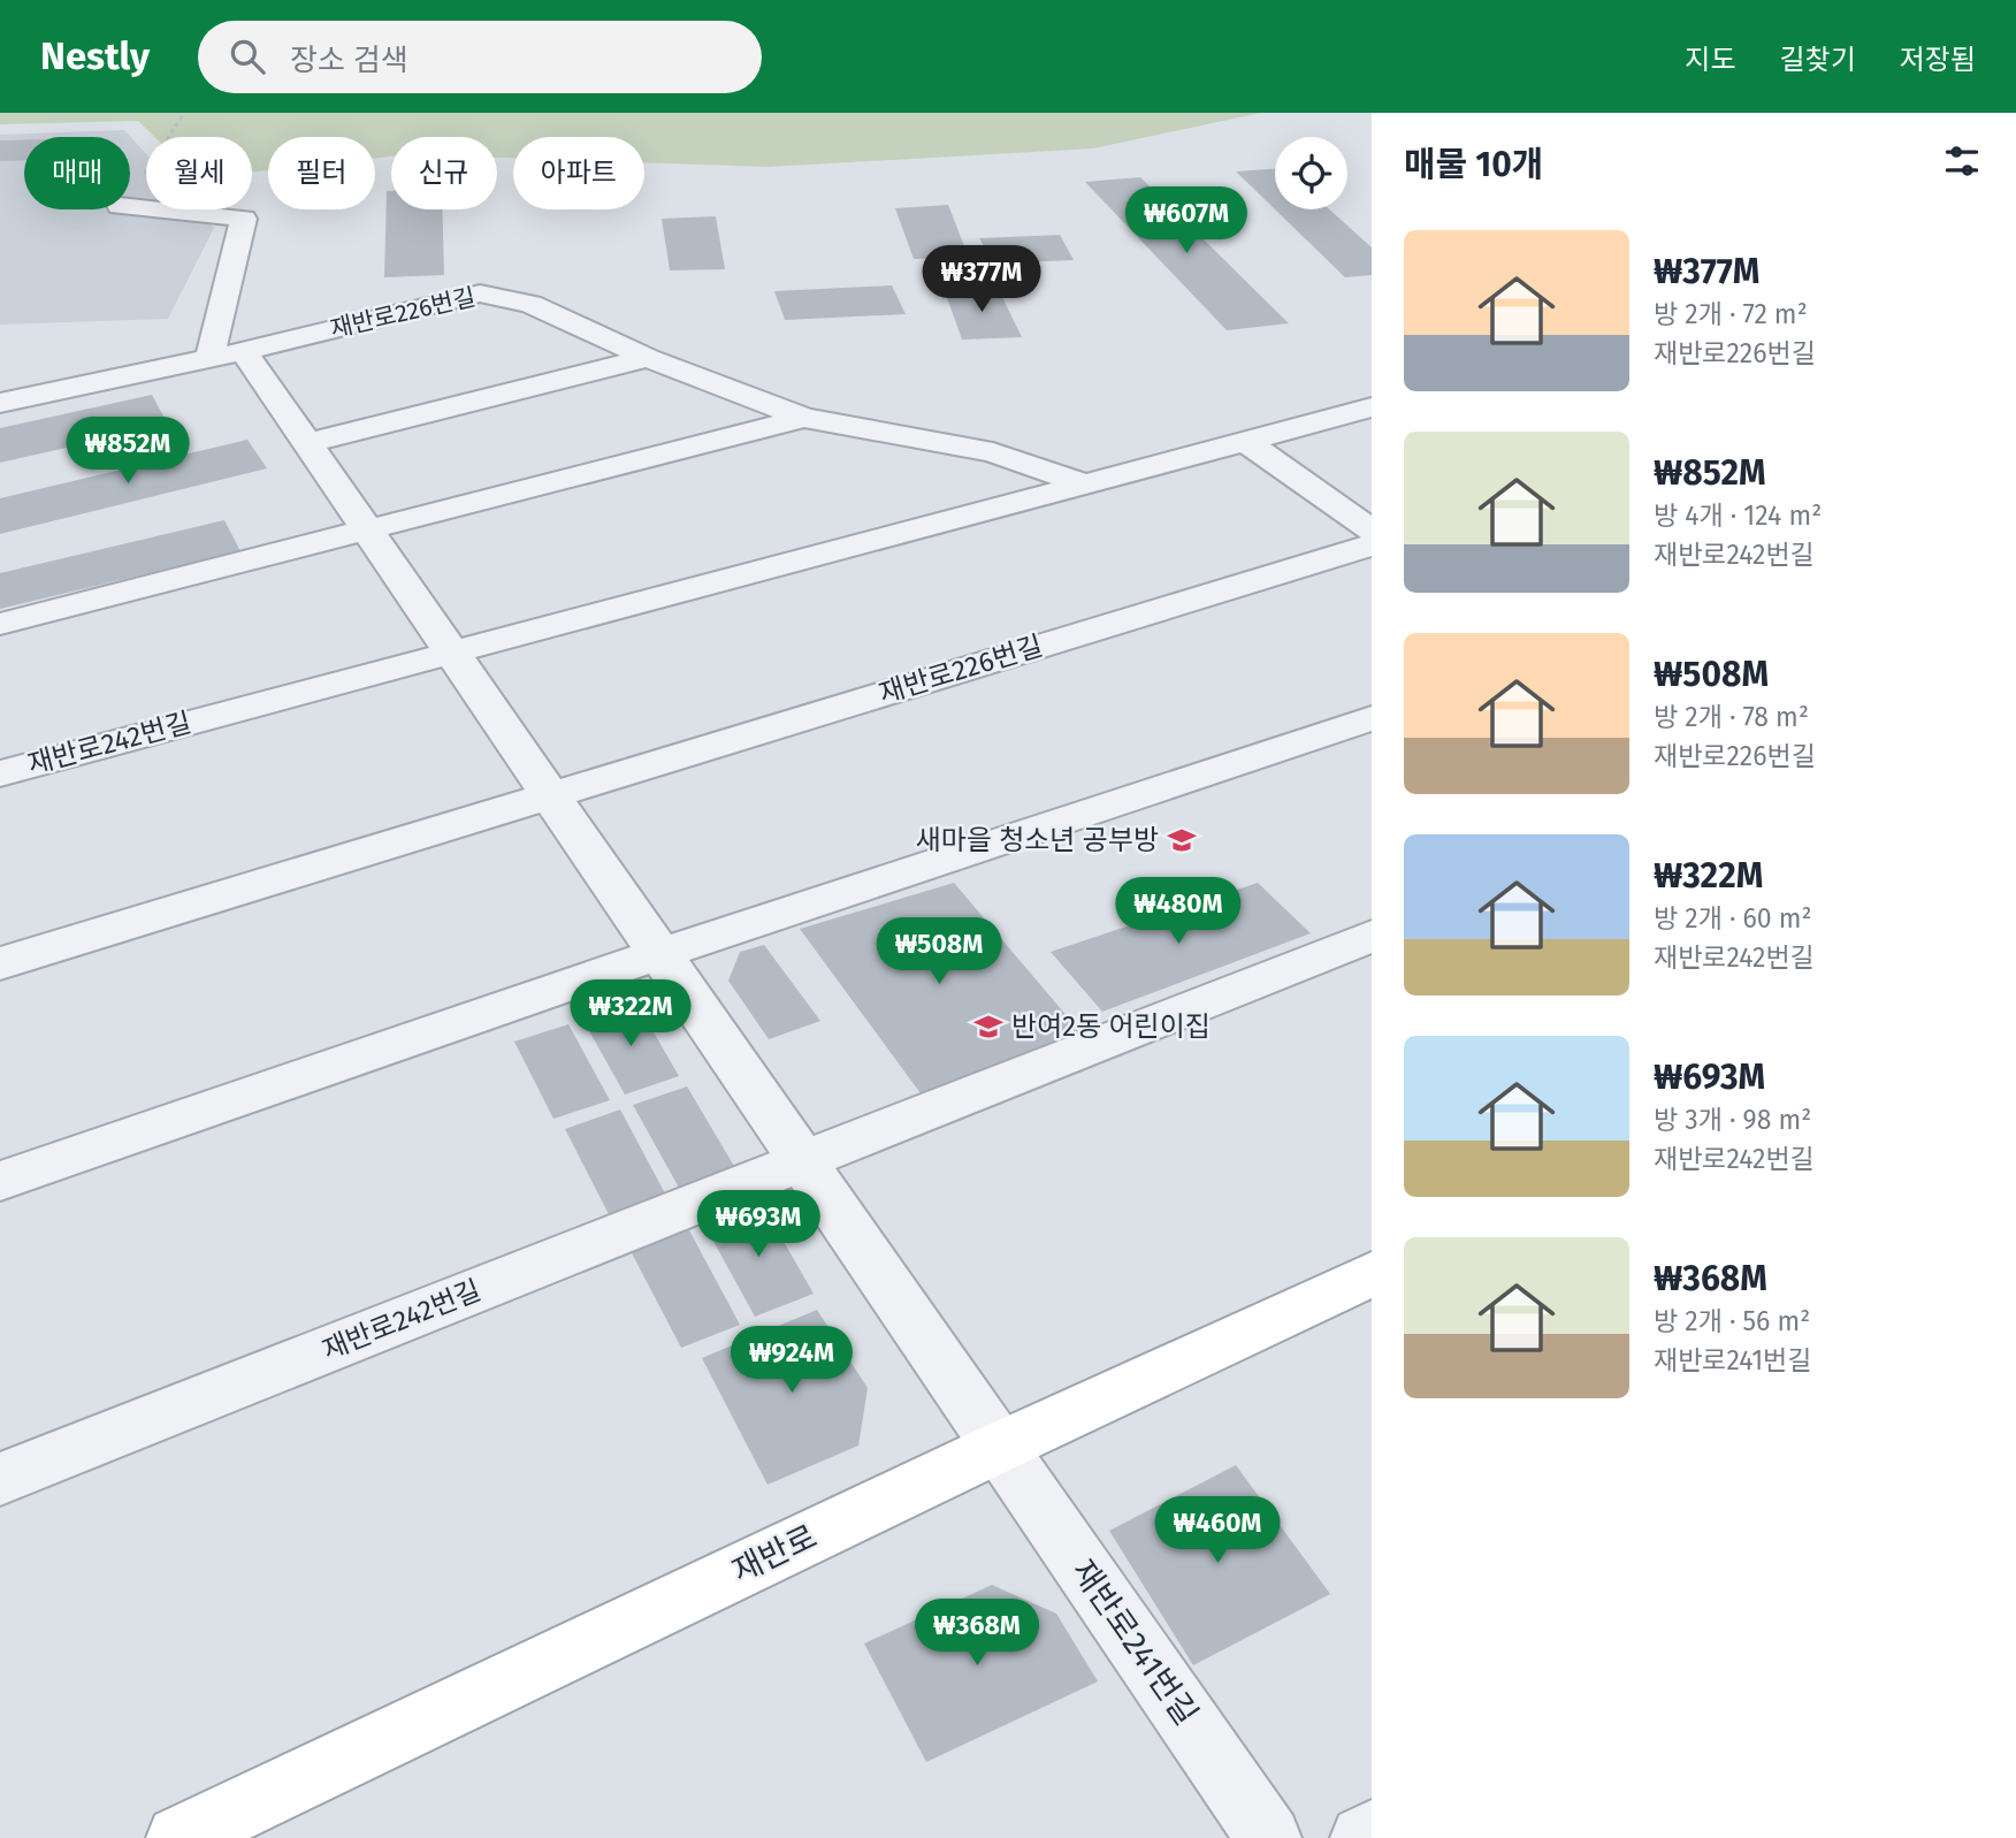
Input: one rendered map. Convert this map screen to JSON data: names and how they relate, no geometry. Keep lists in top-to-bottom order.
{
  "streets": {
    "main road": ["재반로"],
    "street": ["재반로226번길", "재반로242번길", "재반로241번길"]
  },
  "crossings": [
    ["재반로", "재반로241번길"]
  ],
  "places": {
    "school or university": ["새마을 청소년 공부방", "반여2동 어린이집"]
  },
  "page": {
    "header": "Nestly",
    "search": "장소 검색",
    "nav": ["지도", "길찾기", "저장됨"],
    "heading": "매물 10개",
    "chip": [
      "매매",
      "월세",
      "필터",
      "신규",
      "아파트"
    ],
    "price": [
      "₩607M",
      "₩377M",
      "₩852M",
      "₩480M",
      "₩508M",
      "₩322M",
      "₩693M",
      "₩924M",
      "₩460M",
      "₩368M"
    ],
    "list": [
      {
        "name": "₩377M",
        "note": "방 2개 · 72 m² · 재반로226번길"
      },
      {
        "name": "₩852M",
        "note": "방 4개 · 124 m² · 재반로242번길"
      },
      {
        "name": "₩508M",
        "note": "방 2개 · 78 m² · 재반로226번길"
      },
      {
        "name": "₩322M",
        "note": "방 2개 · 60 m² · 재반로242번길"
      },
      {
        "name": "₩693M",
        "note": "방 3개 · 98 m² · 재반로242번길"
      },
      {
        "name": "₩368M",
        "note": "방 2개 · 56 m² · 재반로241번길"
      }
    ]
  }
}
